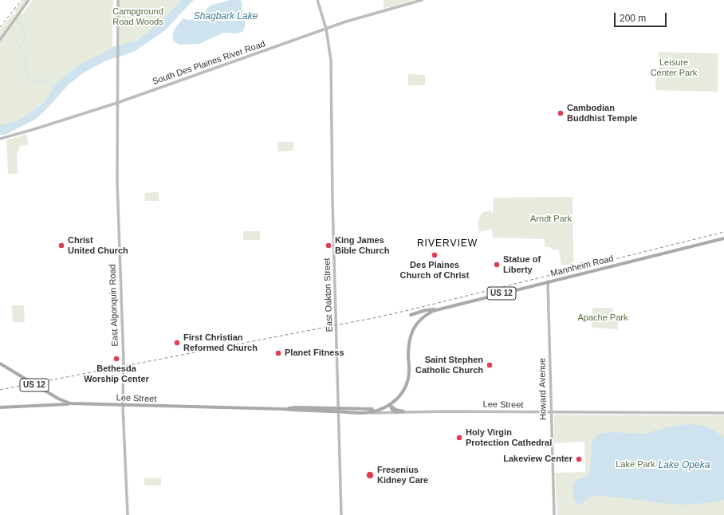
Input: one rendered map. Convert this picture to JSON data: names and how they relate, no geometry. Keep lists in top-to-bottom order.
{
  "streets": {
    "main road": [
      "South Des Plaines River Road",
      "Mannheim Road",
      "US 12",
      "East Oakton Street",
      "East Algonquin Road",
      "Howard Avenue",
      "Lee Street"
    ]
  },
  "crossings": [
    ["South Des Plaines River Road", "East Oakton Street"],
    ["South Des Plaines River Road", "East Algonquin Road"],
    ["Mannheim Road", "US 12"],
    ["Mannheim Road", "Howard Avenue"],
    ["Mannheim Road", "Lee Street"],
    ["US 12", "Lee Street"],
    ["East Oakton Street", "Lee Street"],
    ["East Algonquin Road", "Lee Street"],
    ["Howard Avenue", "Lee Street"]
  ],
  "districts": ["RIVERVIEW"],
  "water": ["Shagbark Lake", "Lake Opeka"],
  "parks": [
    "Campground Road Woods",
    "Leisure Center Park",
    "Arndt Park",
    "Apache Park",
    "Lake Park"
  ],
  "places": [
    "Cambodian Buddhist Temple",
    "Christ United Church",
    "King James Bible Church",
    "Des Plaines Church of Christ",
    "Statue of Liberty",
    "First Christian Reformed Church",
    "Planet Fitness",
    "Bethesda Worship Center",
    "Saint Stephen Catholic Church",
    "Holy Virgin Protection Cathedral",
    "Lakeview Center",
    "Fresenius Kidney Care"
  ],
  "scale_bar": "200 m"
}
